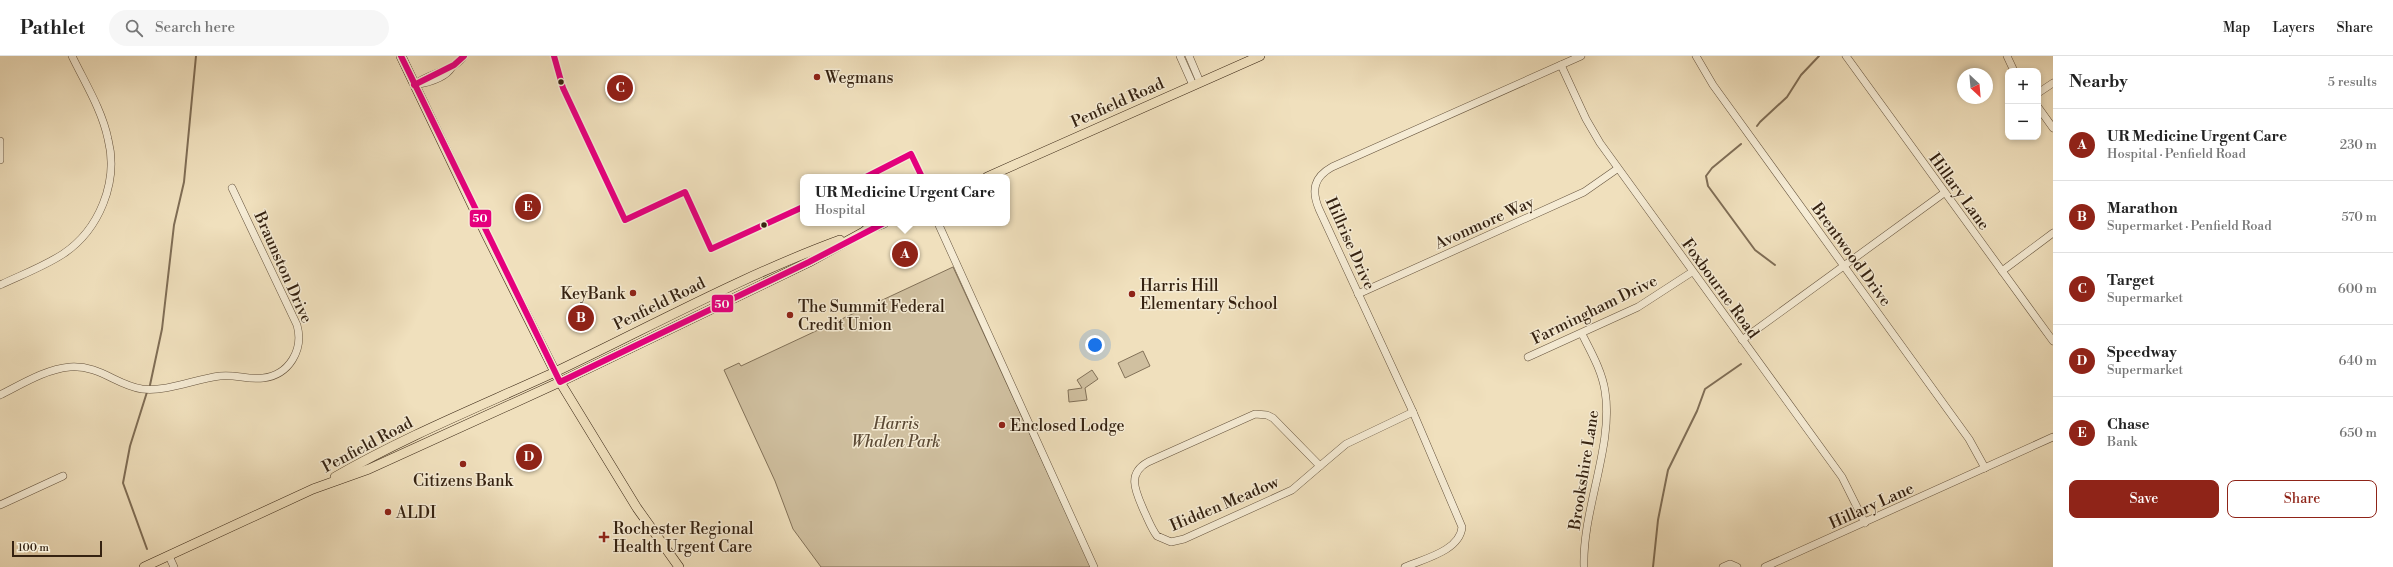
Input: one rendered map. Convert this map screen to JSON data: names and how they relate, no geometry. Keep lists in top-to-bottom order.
{
  "streets": {
    "main road": ["Penfield Road"],
    "street": [
      "Hillary Lane",
      "Avonmore Way",
      "Hillrise Drive",
      "Brentwood Drive",
      "Braunston Drive",
      "Foxbourne Road",
      "Farmingham Drive",
      "Brookshire Lane",
      "Hidden Meadow"
    ]
  },
  "crossings": [
    ["Hillary Lane", "Brentwood Drive"],
    ["Hillary Lane", "Foxbourne Road"],
    ["Avonmore Way", "Hillrise Drive"],
    ["Avonmore Way", "Foxbourne Road"],
    ["Hillrise Drive", "Foxbourne Road"],
    ["Hillrise Drive", "Hidden Meadow"],
    ["Foxbourne Road", "Farmingham Drive"],
    ["Farmingham Drive", "Brookshire Lane"]
  ],
  "parks": ["Harris Whalen Park"],
  "places": {
    "other": [
      "Wegmans",
      "KeyBank",
      "Harris Hill Elementary School",
      "The Summit Federal Credit Union",
      "Enclosed Lodge",
      "Citizens Bank",
      "ALDI"
    ],
    "health": ["Rochester Regional Health Urgent Care"]
  },
  "lines": ["transit line 50"],
  "scale_bar": "100 m",
  "north": "bottom right",
  "page": {
    "header": "Pathlet",
    "search": "Search here",
    "nav": ["Map", "Layers", "Share"],
    "heading": ["Nearby", "5 results"],
    "map_buttons": ["+", "−"],
    "pins": [
      "C",
      "E",
      "A",
      "B",
      "D"
    ],
    "list": [
      {
        "mark": "A",
        "name": "UR Medicine Urgent Care",
        "note": "Hospital · Penfield Road",
        "value": "230 m"
      },
      {
        "mark": "B",
        "name": "Marathon",
        "note": "Supermarket · Penfield Road",
        "value": "570 m"
      },
      {
        "mark": "C",
        "name": "Target",
        "note": "Supermarket",
        "value": "600 m"
      },
      {
        "mark": "D",
        "name": "Speedway",
        "note": "Supermarket",
        "value": "640 m"
      },
      {
        "mark": "E",
        "name": "Chase",
        "note": "Bank",
        "value": "650 m"
      }
    ],
    "popup": ["UR Medicine Urgent Care", "Hospital"],
    "buttons": ["Save", "Share"],
    "scale": "100 m"
  }
}
